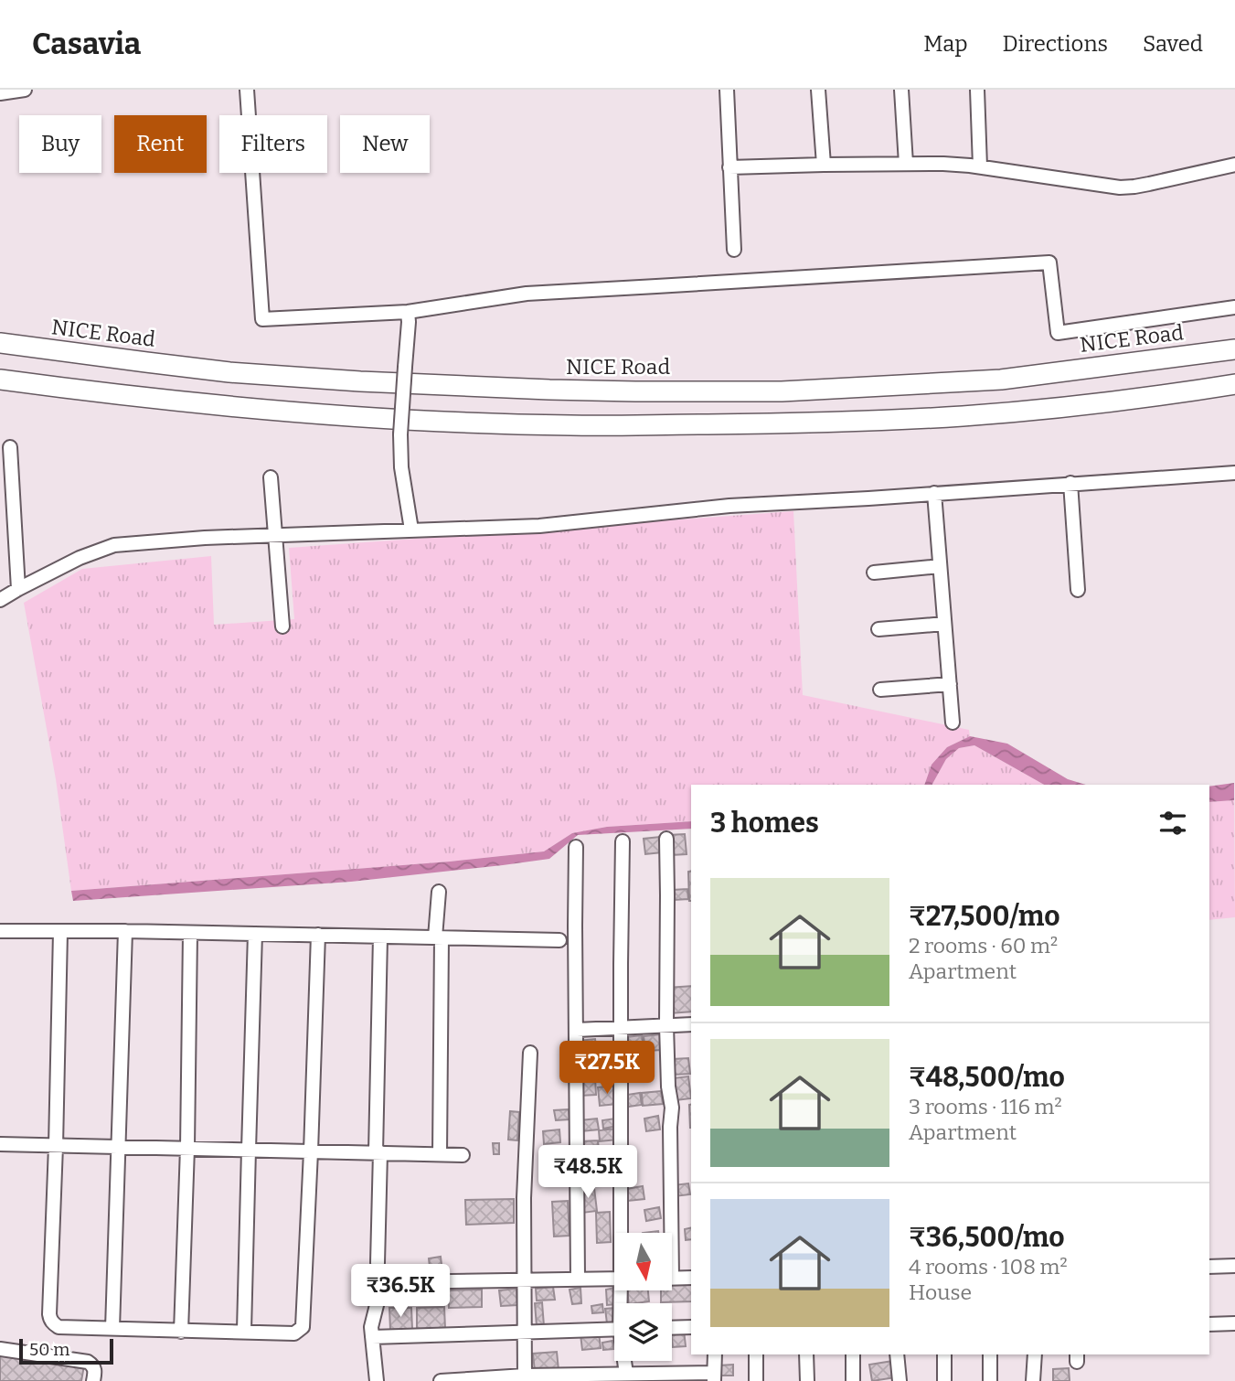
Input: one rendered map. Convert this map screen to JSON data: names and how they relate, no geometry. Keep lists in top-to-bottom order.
{
  "streets": {
    "highway": ["NICE Road"]
  },
  "scale_bar": "50 m",
  "north": "bottom",
  "page": {
    "header": "Casavia",
    "nav": ["Map", "Directions", "Saved"],
    "chip": [
      "Buy",
      "Rent",
      "Filters",
      "New"
    ],
    "heading": "3 homes",
    "list": [
      {
        "name": "₹27,500/mo",
        "note": "2 rooms · 60 m² · Apartment"
      },
      {
        "name": "₹48,500/mo",
        "note": "3 rooms · 116 m² · Apartment"
      },
      {
        "name": "₹36,500/mo",
        "note": "4 rooms · 108 m² · House"
      }
    ],
    "price": ["₹27.5K", "₹48.5K", "₹36.5K"],
    "scale": "50 m"
  }
}
